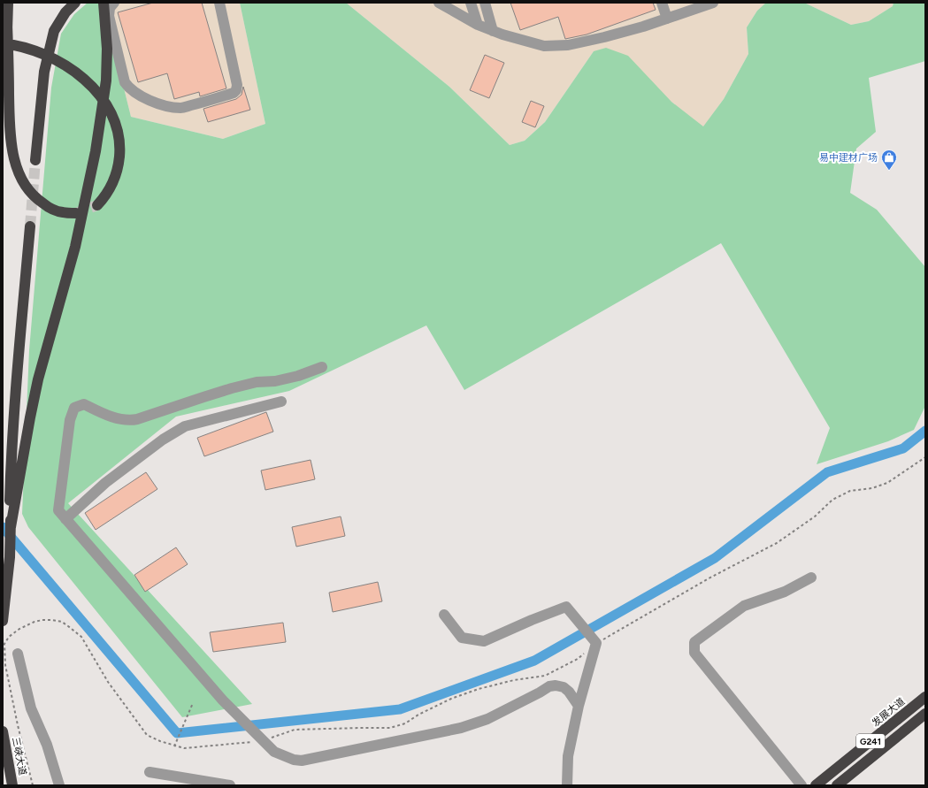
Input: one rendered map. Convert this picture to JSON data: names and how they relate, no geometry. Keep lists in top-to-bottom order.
{
  "streets": {
    "highway": ["发展大道", "G241", "三峡大道"]
  },
  "places": {
    "shop": ["易中建材广场"]
  }
}
